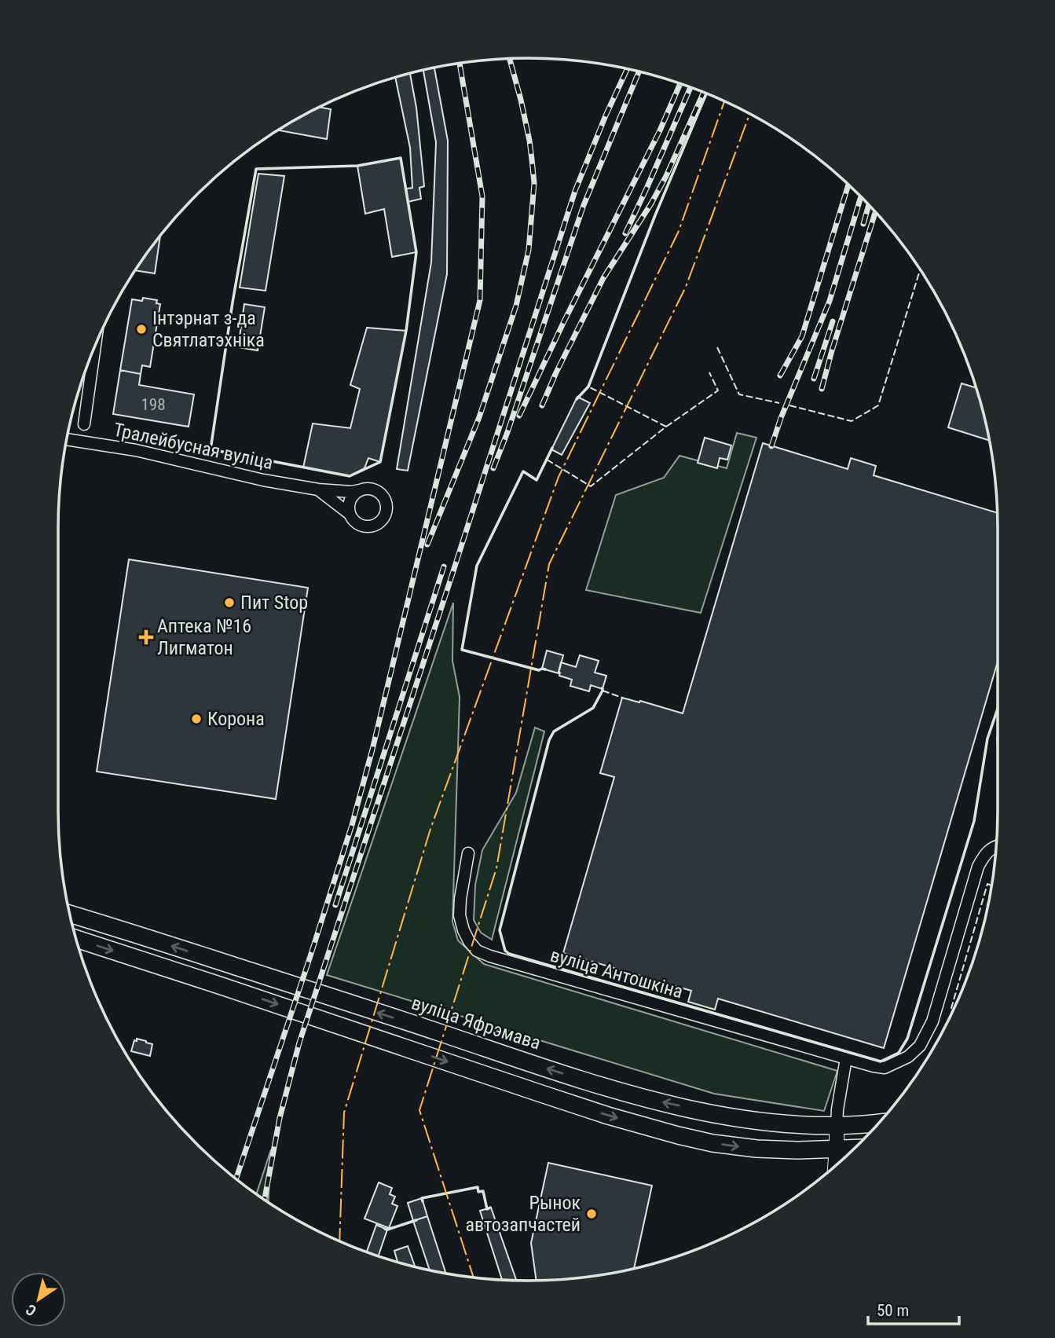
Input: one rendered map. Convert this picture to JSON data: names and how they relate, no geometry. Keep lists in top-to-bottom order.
{
  "streets": {
    "main road": ["вуліца Яфрэмава"],
    "street": ["Тралейбусная вуліца", "вуліца Антошкіна"]
  },
  "places": {
    "other": [
      "Інтэрнат з-да Святлатэхніка",
      "Пит Stop",
      "Корона",
      "Рынок автозапчастей"
    ],
    "health": ["Аптека №16 Лигматон"]
  },
  "house_numbers": ["198"],
  "scale_bar": "50 m",
  "north": "bottom left"
}
